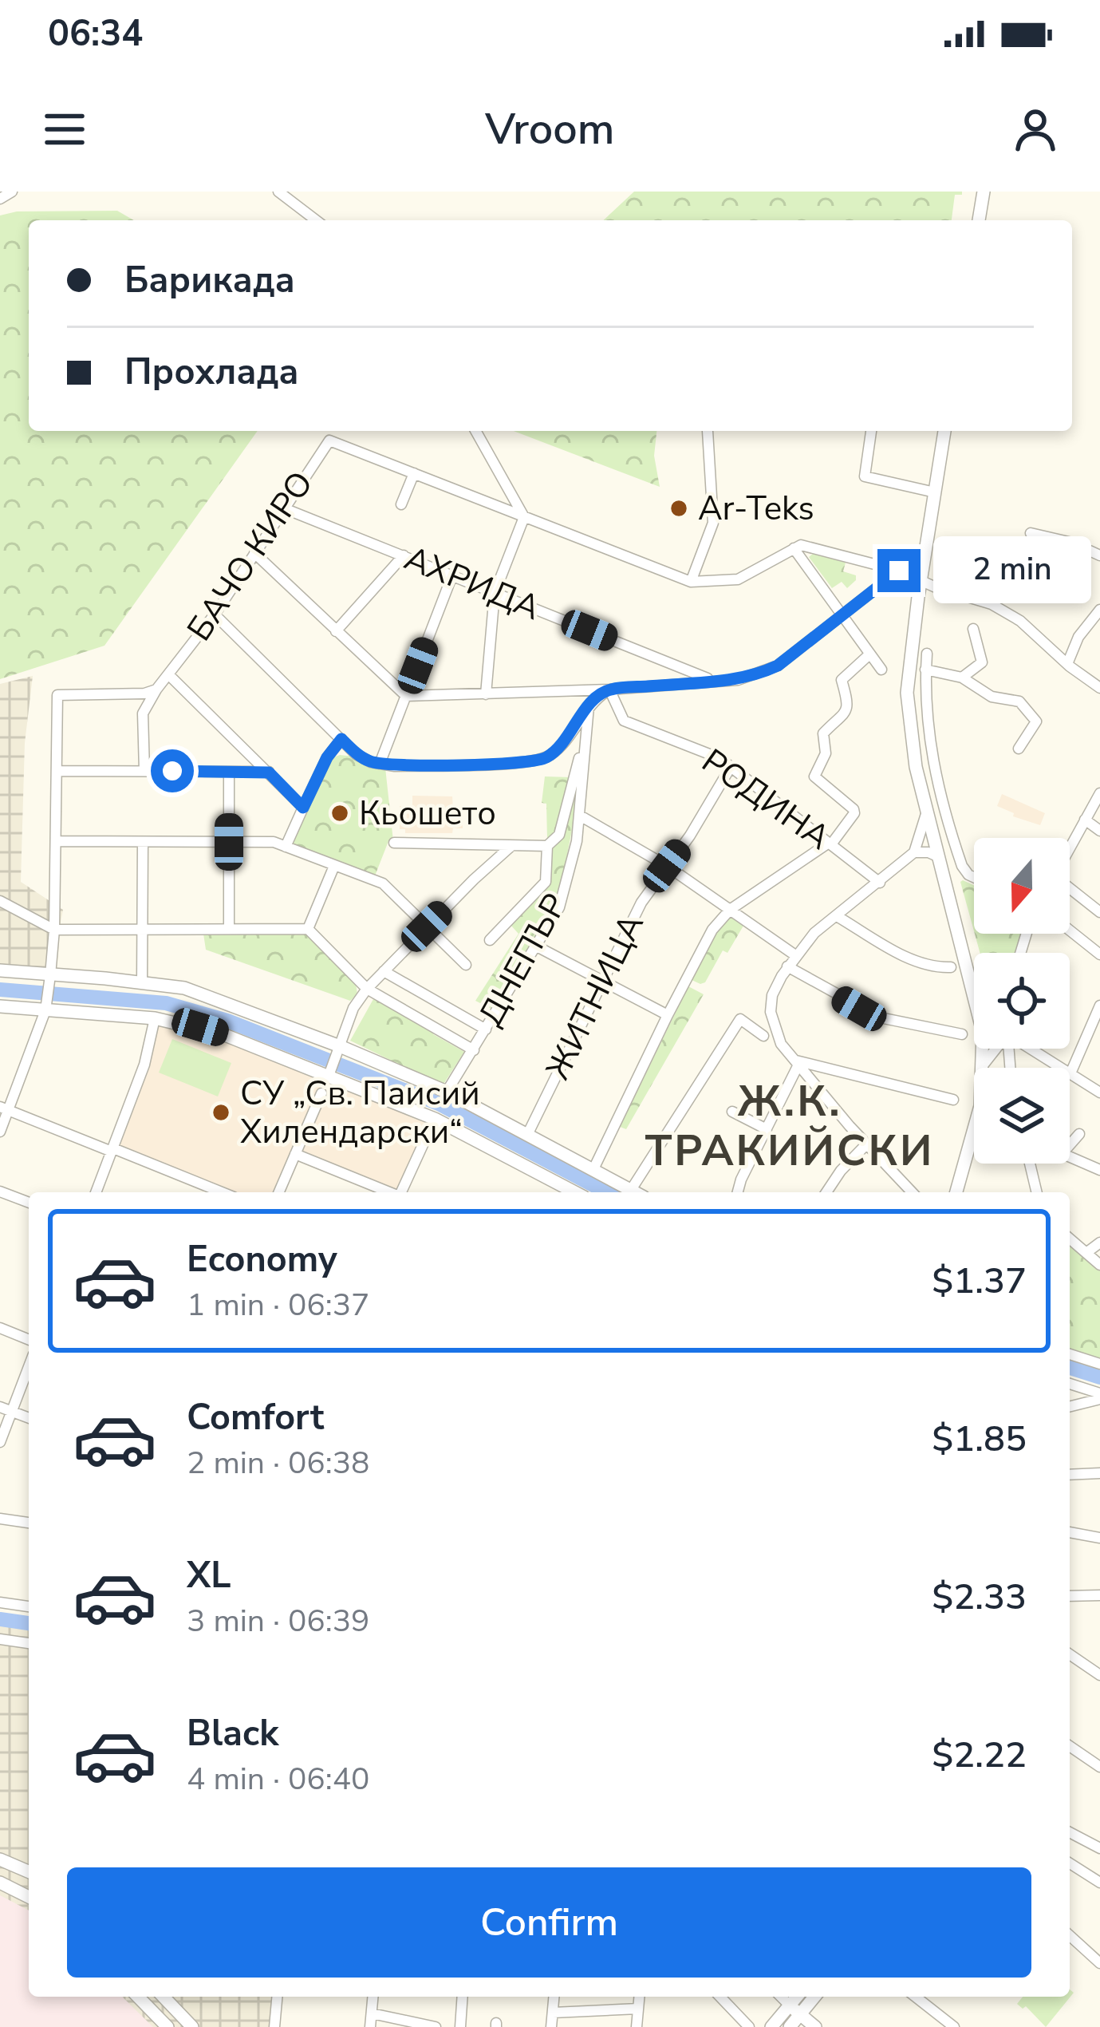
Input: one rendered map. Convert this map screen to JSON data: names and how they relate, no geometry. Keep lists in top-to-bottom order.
{
  "streets": {
    "street": [
      "БАЧО КИРО",
      "АХРИДА",
      "РОДИНА",
      "ДНЕПЪР",
      "ЖИТНИЦА"
    ]
  },
  "crossings": [
    ["БАЧО КИРО", "АХРИДА"],
    ["РОДИНА", "ЖИТНИЦА"]
  ],
  "districts": ["Ж.К. ТРАКИЙСКИ"],
  "places": ["Ar-Teks", "Кьошето", "СУ „Св. Паисий Хилендарски“"],
  "north": "bottom",
  "page": {
    "status": "06:34",
    "header": "Vroom",
    "banner": ["Барикада", "Прохлада"],
    "bubble": "2 min",
    "list": [
      {
        "name": "Economy",
        "note": "1 min · 06:37",
        "value": "$1.37"
      },
      {
        "name": "Comfort",
        "note": "2 min · 06:38",
        "value": "$1.85"
      },
      {
        "name": "XL",
        "note": "3 min · 06:39",
        "value": "$2.33"
      },
      {
        "name": "Black",
        "note": "4 min · 06:40",
        "value": "$2.22"
      }
    ],
    "buttons": "Confirm"
  }
}
